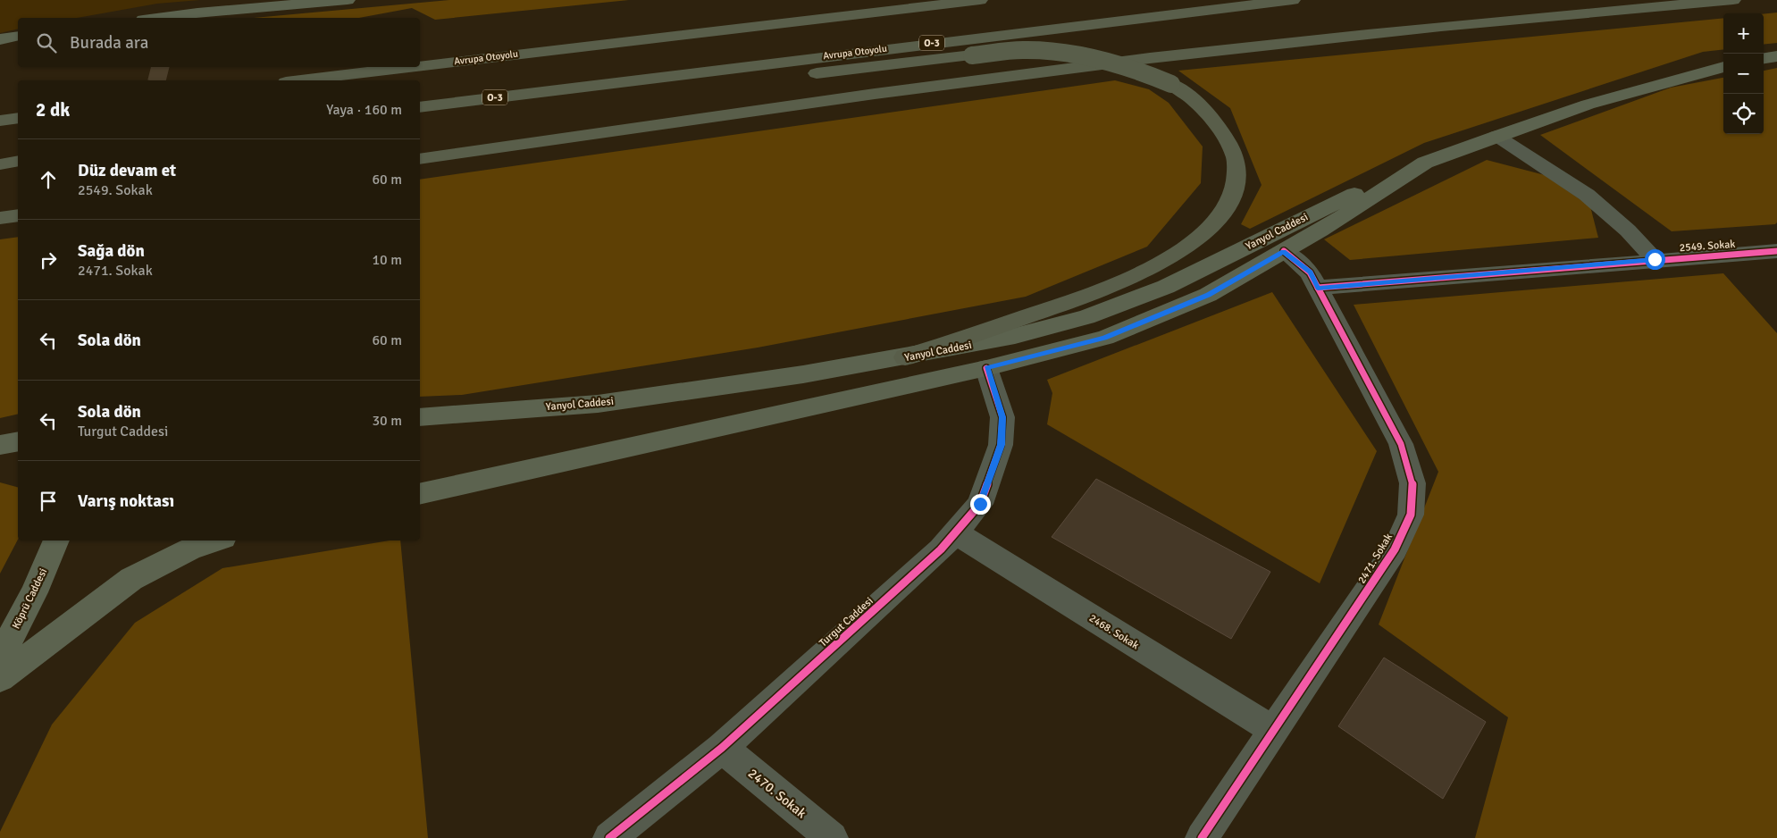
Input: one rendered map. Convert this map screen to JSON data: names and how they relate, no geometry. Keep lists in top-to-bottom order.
{
  "streets": {
    "highway": ["O-3", "Avrupa Otoyolu"],
    "main road": ["Yanyol Caddesi", "Köprü Caddesi"],
    "street": [
      "2549. Sokak",
      "2471. Sokak",
      "Turgut Caddesi",
      "2468. Sokak",
      "2470. Sokak"
    ]
  },
  "crossings": [
    ["2549. Sokak", "2471. Sokak"],
    ["2471. Sokak", "2468. Sokak"],
    ["Turgut Caddesi", "2468. Sokak"],
    ["Turgut Caddesi", "2470. Sokak"]
  ],
  "page": {
    "map_buttons": ["+", "−"],
    "search": "Burada ara",
    "heading": ["2 dk", "Yaya · 160 m"],
    "list": [
      ["Düz devam et", "2549. Sokak", "60 m"],
      ["Sağa dön", "2471. Sokak", "10 m"],
      ["Sola dön", "60 m"],
      ["Sola dön", "Turgut Caddesi", "30 m"],
      "Varış noktası"
    ]
  }
}
